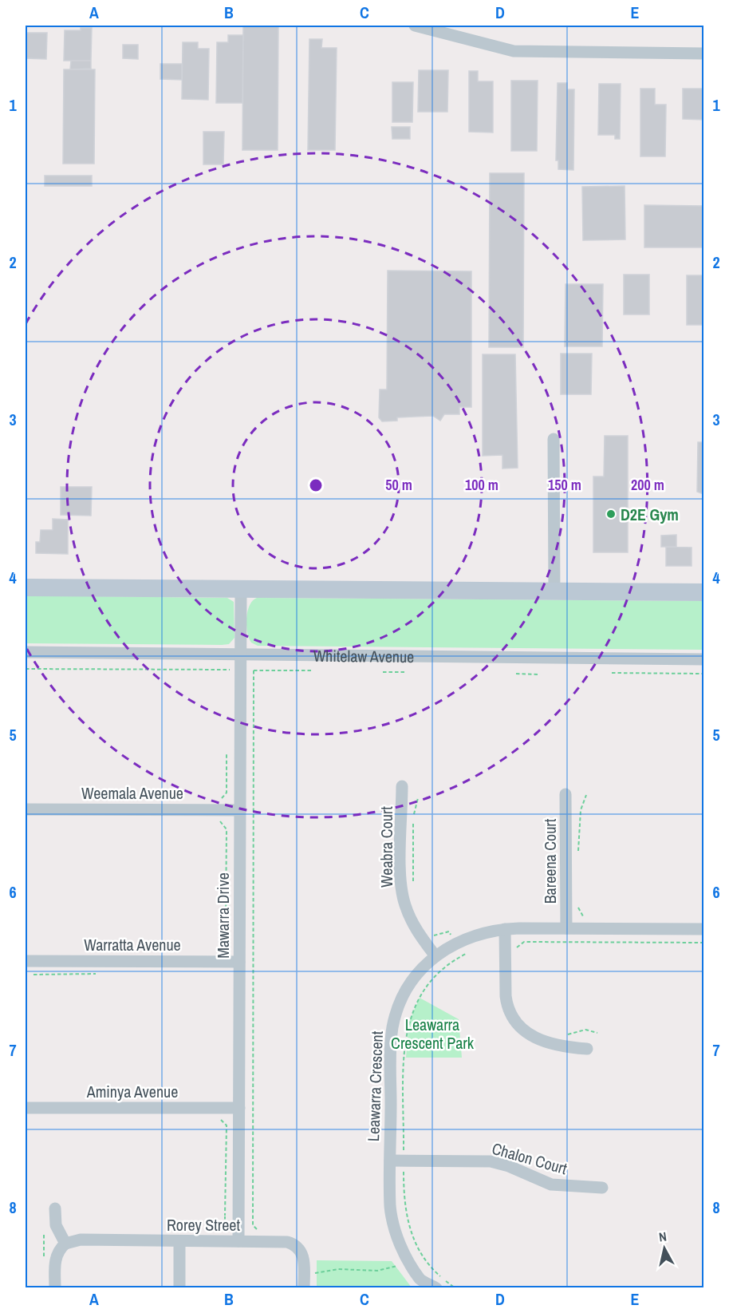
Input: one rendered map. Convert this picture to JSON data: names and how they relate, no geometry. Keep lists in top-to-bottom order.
{
  "streets": {
    "street": [
      "Whitelaw Avenue",
      "Weemala Avenue",
      "Weabra Court",
      "Bareena Court",
      "Mawarra Drive",
      "Warratta Avenue",
      "Leawarra Crescent",
      "Aminya Avenue",
      "Chalon Court",
      "Rorey Street"
    ]
  },
  "crossings": [
    ["Whitelaw Avenue", "Mawarra Drive"],
    ["Weemala Avenue", "Mawarra Drive"],
    ["Weabra Court", "Leawarra Crescent"],
    ["Bareena Court", "Leawarra Crescent"],
    ["Mawarra Drive", "Warratta Avenue"],
    ["Mawarra Drive", "Aminya Avenue"],
    ["Mawarra Drive", "Rorey Street"],
    ["Leawarra Crescent", "Chalon Court"]
  ],
  "parks": ["Leawarra Crescent Park"],
  "places": ["D2E Gym"],
  "north": "top",
  "grid": {
    "columns": [
      "A",
      "B",
      "C",
      "D",
      "E"
    ],
    "rows": [
      "1",
      "2",
      "3",
      "4",
      "5",
      "6",
      "7",
      "8"
    ]
  },
  "rings": [
    "50 m",
    "100 m",
    "150 m",
    "200 m"
  ]
}
